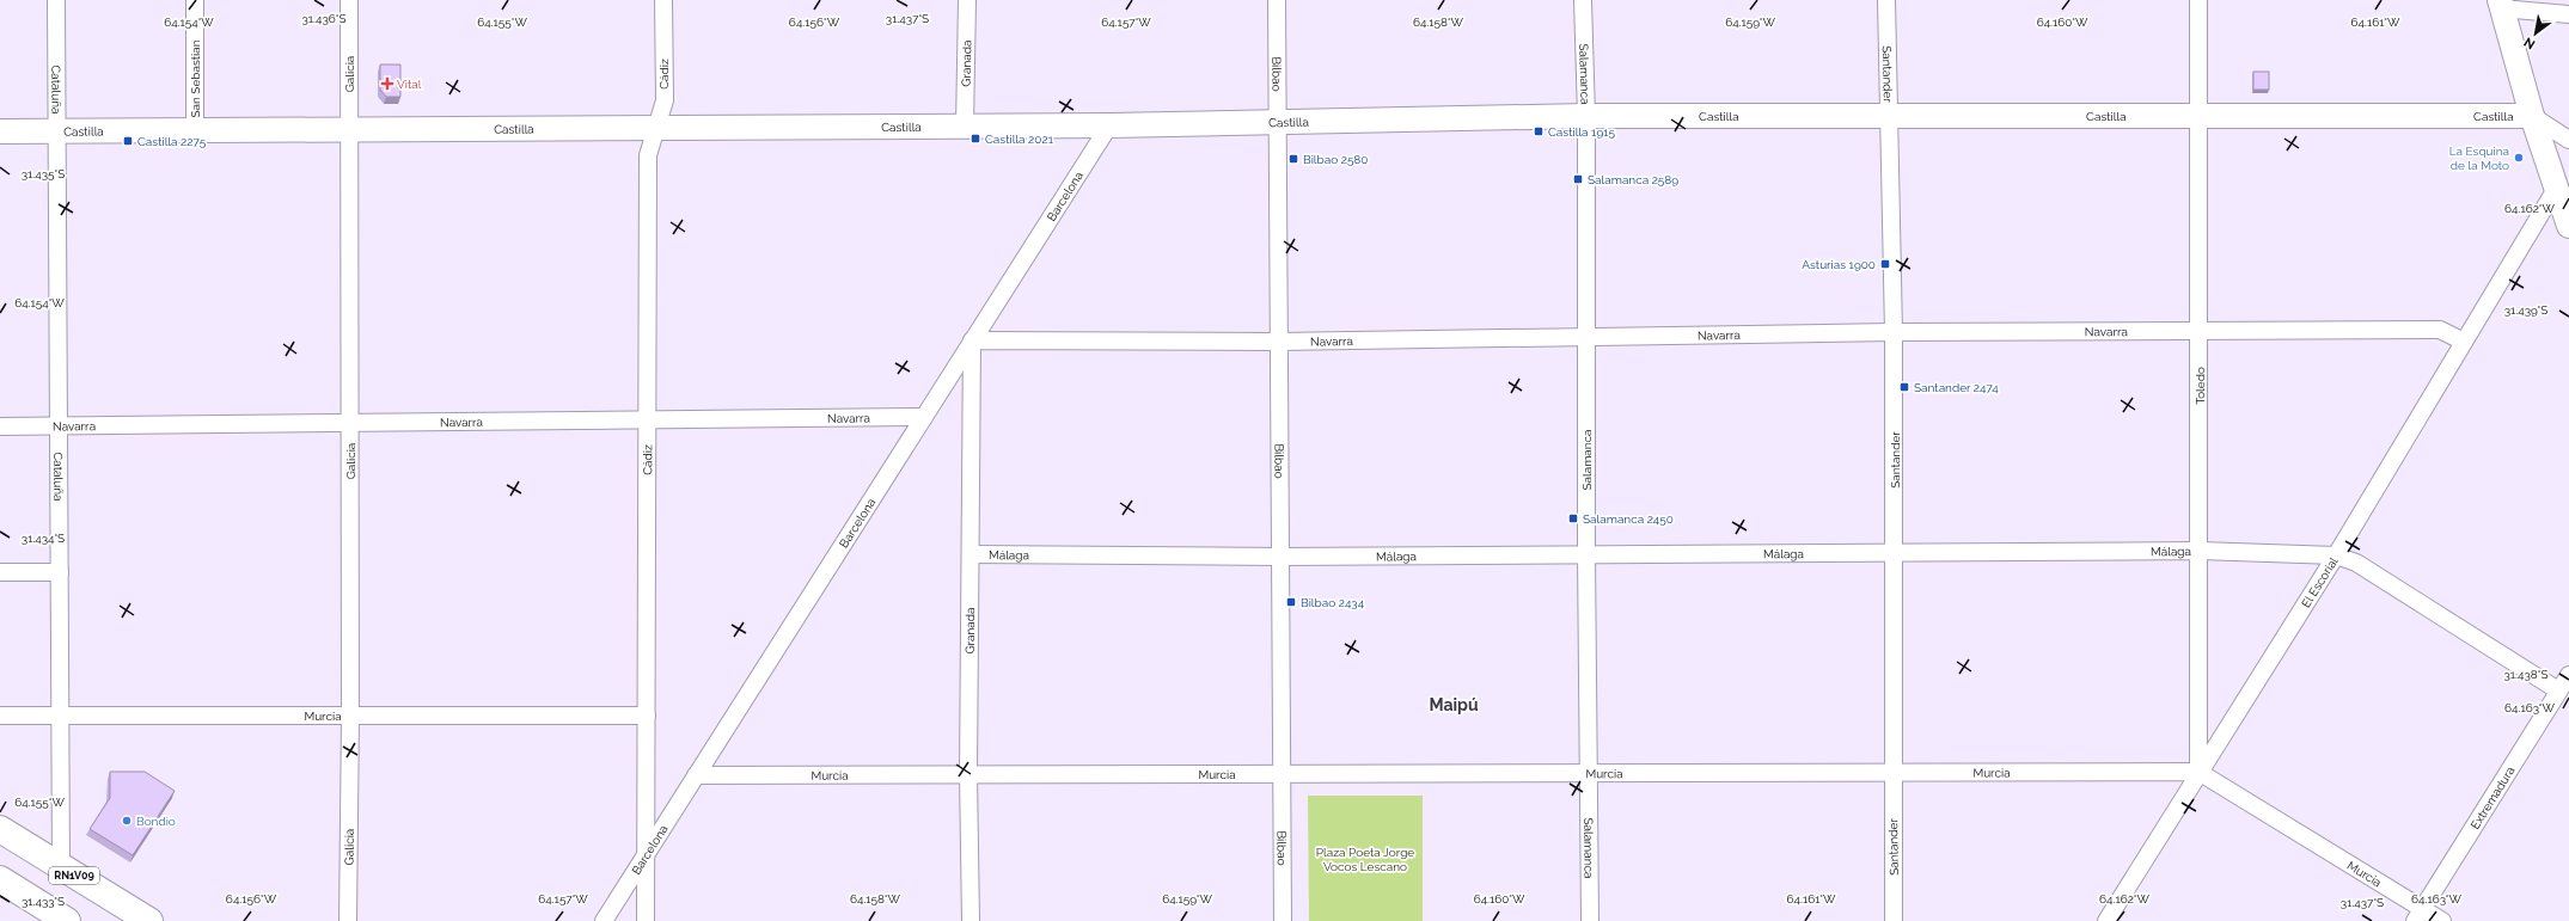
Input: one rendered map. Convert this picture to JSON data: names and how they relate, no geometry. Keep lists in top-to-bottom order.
{
  "streets": {
    "main road": ["RN1V09"],
    "street": [
      "Granada",
      "Galicia",
      "Cádiz",
      "Bilbao",
      "Salamanca",
      "Santander",
      "San Sebastian",
      "Cataluña",
      "Castilla",
      "Barcelona",
      "Navarra",
      "Toledo",
      "Málaga",
      "El Escorial",
      "Murcia",
      "Extremadura"
    ]
  },
  "crossings": [
    ["Granada", "Castilla"],
    ["Granada", "Barcelona"],
    ["Granada", "Navarra"],
    ["Granada", "Málaga"],
    ["Granada", "Murcia"],
    ["Galicia", "Castilla"],
    ["Galicia", "Navarra"],
    ["Galicia", "Murcia"],
    ["Cádiz", "Castilla"],
    ["Cádiz", "Barcelona"],
    ["Cádiz", "Navarra"],
    ["Cádiz", "Murcia"],
    ["Bilbao", "Castilla"],
    ["Bilbao", "Navarra"],
    ["Bilbao", "Málaga"],
    ["Bilbao", "Murcia"],
    ["Salamanca", "Castilla"],
    ["Salamanca", "Navarra"],
    ["Salamanca", "Málaga"],
    ["Salamanca", "Murcia"],
    ["Santander", "Castilla"],
    ["Santander", "Navarra"],
    ["Santander", "Málaga"],
    ["Santander", "Murcia"],
    ["San Sebastian", "Castilla"],
    ["Cataluña", "Castilla"],
    ["Cataluña", "Navarra"],
    ["Cataluña", "Murcia"],
    ["Cataluña", "RN1V09"],
    ["Castilla", "Barcelona"],
    ["Castilla", "Toledo"],
    ["Barcelona", "Navarra"],
    ["Barcelona", "Murcia"],
    ["Navarra", "Toledo"],
    ["Navarra", "El Escorial"],
    ["Toledo", "Málaga"],
    ["Toledo", "El Escorial"],
    ["Toledo", "Murcia"],
    ["Málaga", "El Escorial"],
    ["Málaga", "Extremadura"],
    ["El Escorial", "Murcia"],
    ["Murcia", "Extremadura"]
  ],
  "districts": ["Maipú"],
  "parks": ["Plaza Poeta Jorge Vocos Lescano"],
  "places": {
    "health": ["Vital"],
    "transit": [
      "Castilla 1915",
      "Castilla 2021",
      "Castilla 2275",
      "Bilbao 2580",
      "Salamanca 2589",
      "Asturias 1900",
      "Santander 2474",
      "Salamanca 2450",
      "Bilbao 2434"
    ],
    "other": ["La Esquina de la Moto", "Bondio"]
  },
  "north": "bottom left",
  "coordinates": [
    "31.437°S",
    "31.436°S",
    "64.154°W",
    "64.155°W",
    "64.156°W",
    "64.157°W",
    "64.158°W",
    "64.159°W",
    "64.160°W",
    "64.161°W",
    "31.435°S",
    "64.162°W",
    "31.439°S",
    "31.434°S",
    "31.438°S",
    "64.163°W",
    "31.433°S"
  ]
}
